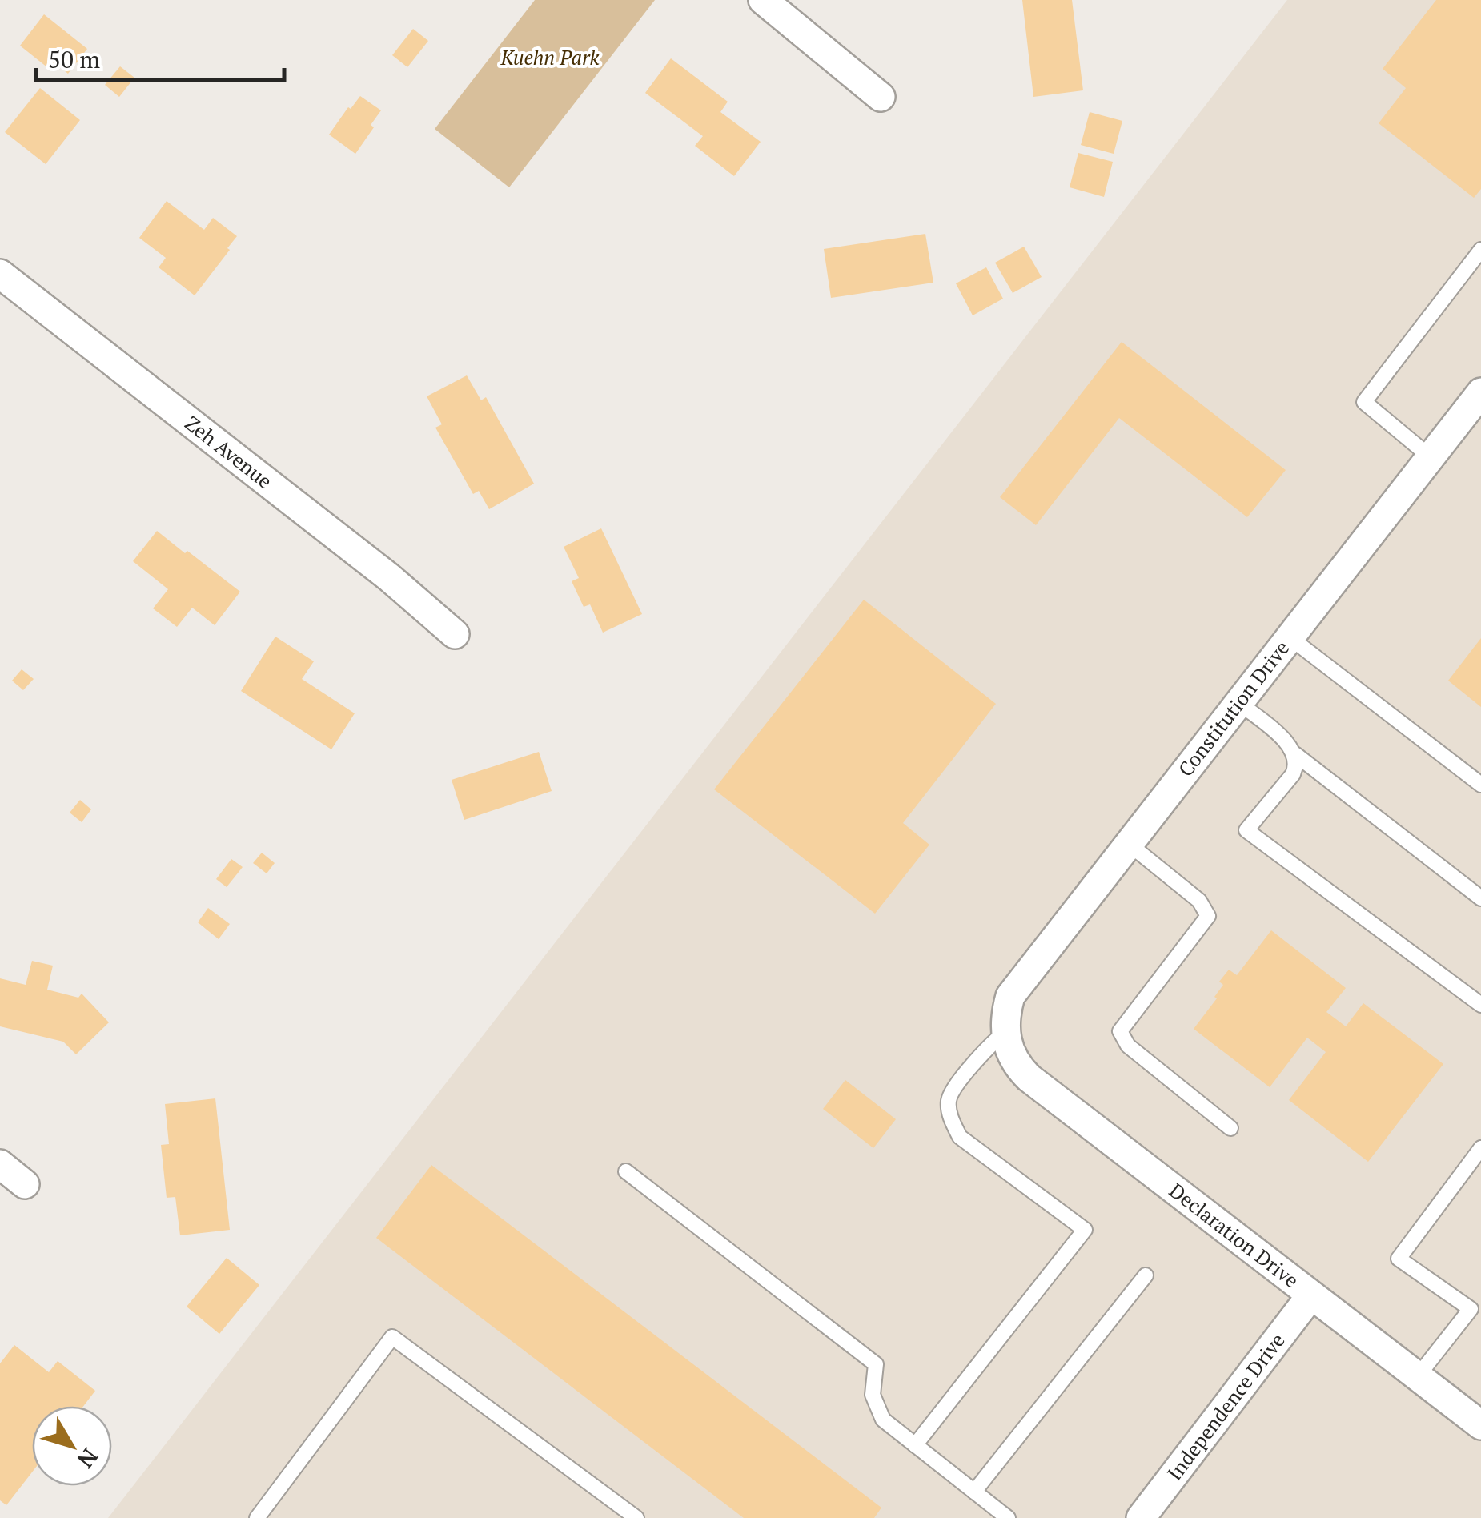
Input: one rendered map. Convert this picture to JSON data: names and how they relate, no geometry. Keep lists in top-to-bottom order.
{
  "streets": {
    "street": [
      "Zeh Avenue",
      "Constitution Drive",
      "Declaration Drive",
      "Independence Drive"
    ]
  },
  "crossings": [
    ["Constitution Drive", "Declaration Drive"],
    ["Declaration Drive", "Independence Drive"]
  ],
  "parks": ["Kuehn Park"],
  "scale_bar": "50 m",
  "north": "bottom right"
}
